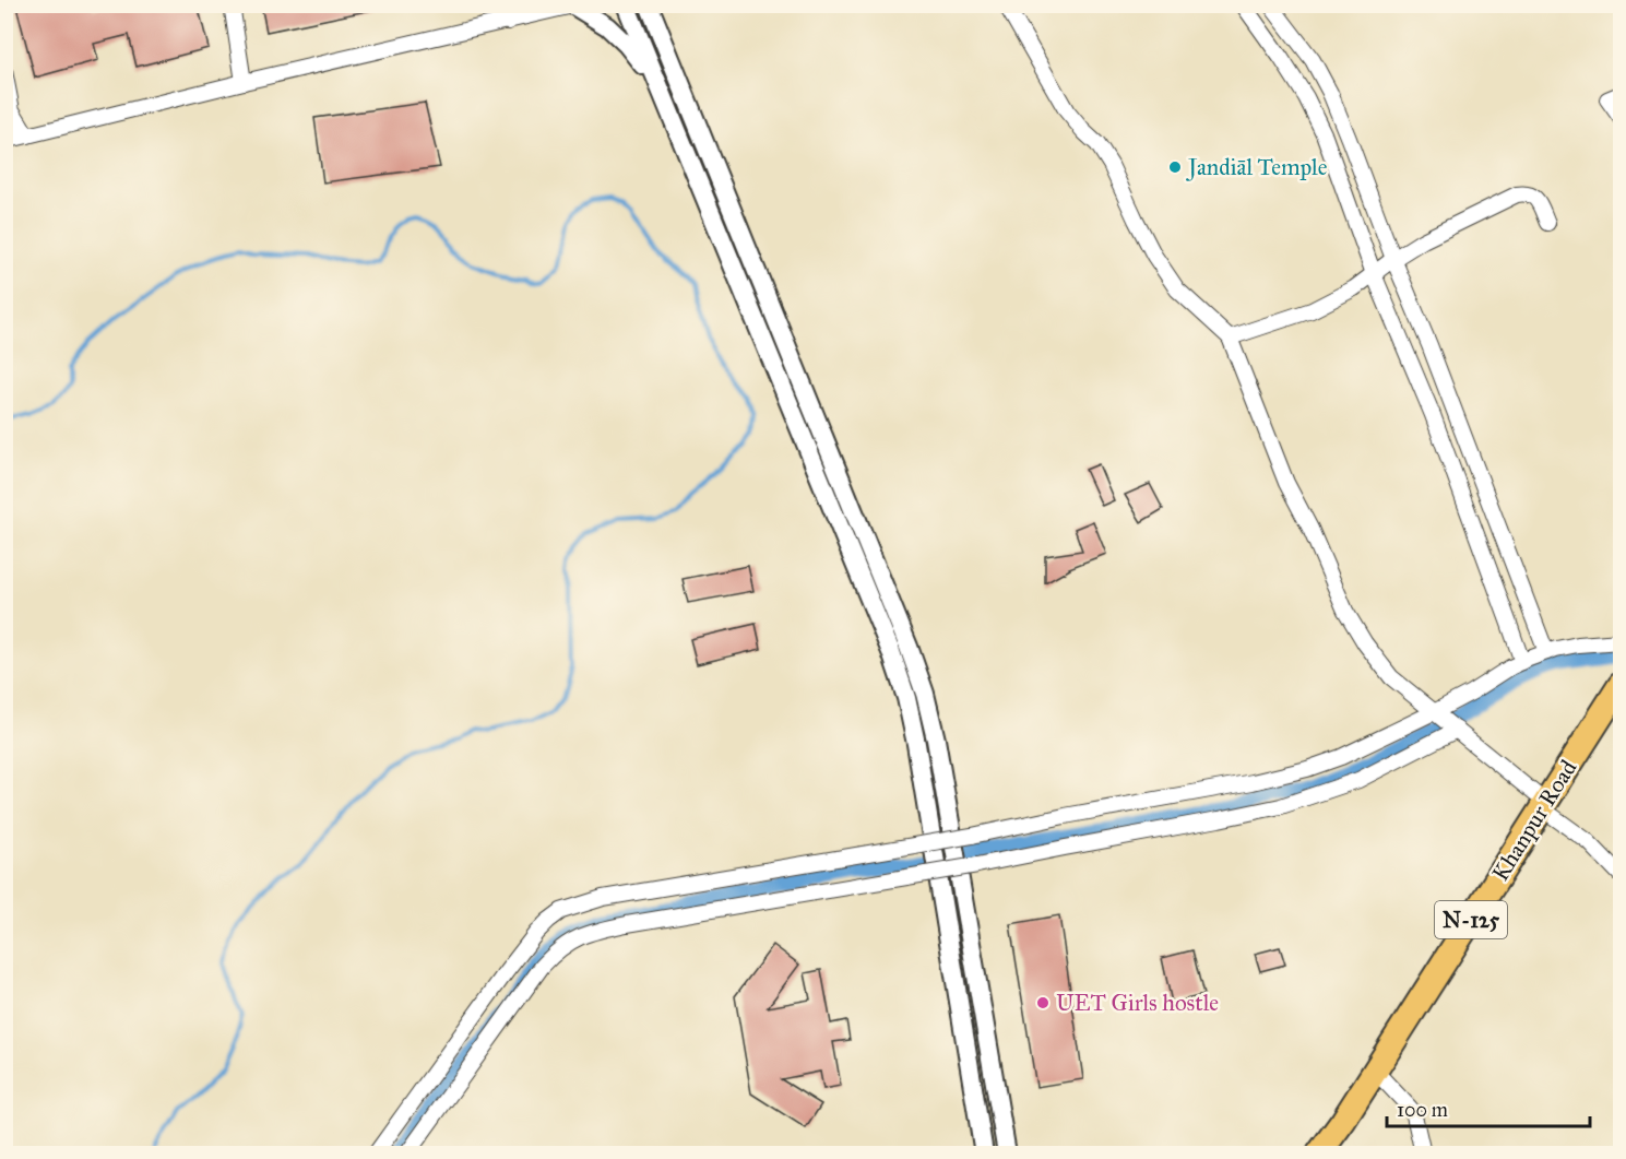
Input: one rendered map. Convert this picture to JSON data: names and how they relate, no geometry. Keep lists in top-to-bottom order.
{
  "streets": {
    "highway": ["Khanpur Road", "N-125"]
  },
  "places": ["Jandiāl Temple", "UET Girls hostle"],
  "scale_bar": "100 m"
}
